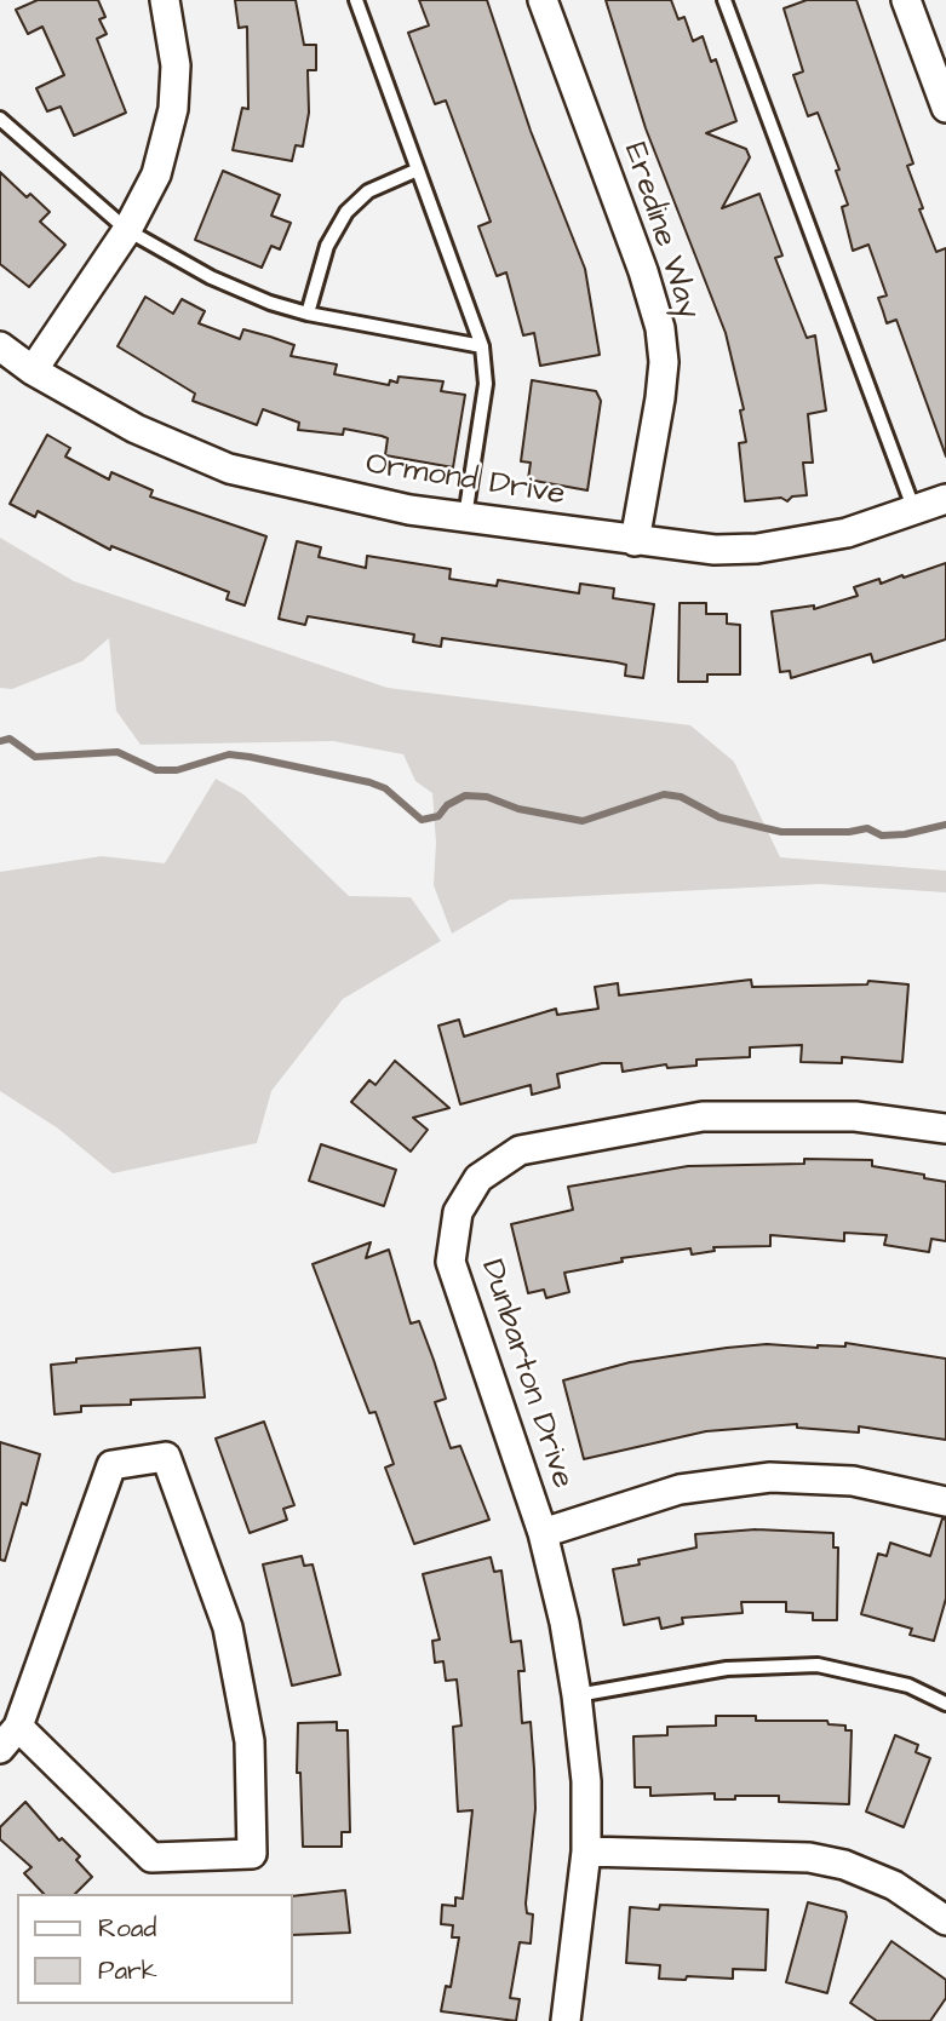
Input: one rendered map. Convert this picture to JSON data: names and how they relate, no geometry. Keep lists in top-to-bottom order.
{
  "streets": {
    "street": ["Eredine Way", "Ormond Drive", "Dunbarton Drive"]
  },
  "crossings": [
    ["Eredine Way", "Ormond Drive"]
  ],
  "legend": ["Road", "Park"]
}
